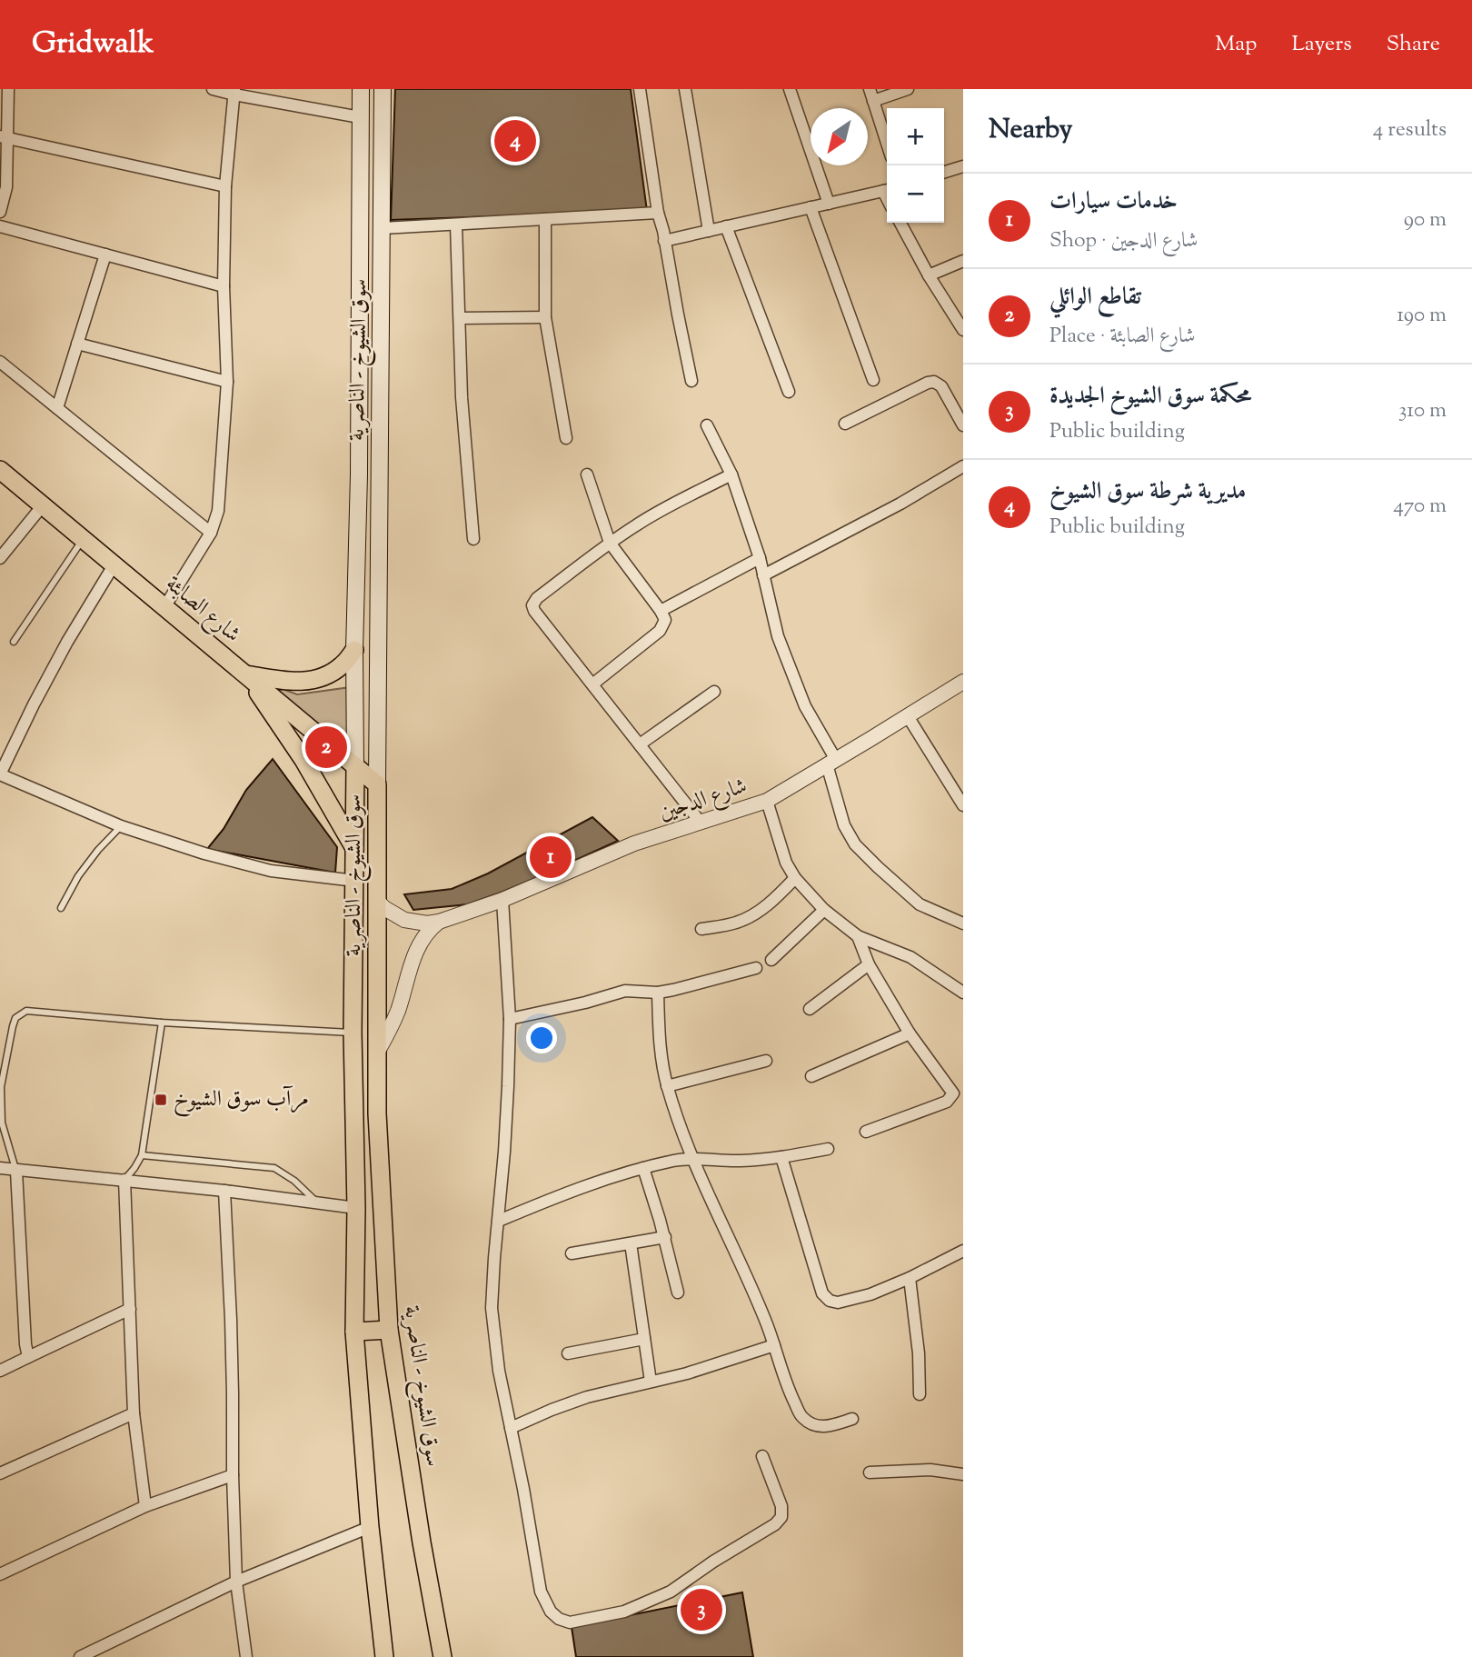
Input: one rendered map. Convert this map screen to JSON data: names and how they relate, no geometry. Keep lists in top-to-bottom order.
{
  "streets": {
    "main road": ["سوق الشيوخ - الناصرية", "شارع الصابئة"],
    "street": ["شارع الدجين"]
  },
  "crossings": [
    ["سوق الشيوخ - الناصرية", "شارع الصابئة"],
    ["سوق الشيوخ - الناصرية", "شارع الدجين"]
  ],
  "places": {
    "transit": ["مرآب سوق الشيوخ"]
  },
  "north": "bottom left",
  "page": {
    "header": "Gridwalk",
    "nav": ["Map", "Layers", "Share"],
    "heading": ["Nearby", "4 results"],
    "map_buttons": ["+", "−"],
    "pins": [
      "4",
      "2",
      "1",
      "3"
    ],
    "list": [
      {
        "mark": "1",
        "name": "خدمات سيارات",
        "note": "Shop · شارع الدجين",
        "value": "90 m"
      },
      {
        "mark": "2",
        "name": "تقاطع الوائلي",
        "note": "Place · شارع الصابئة",
        "value": "190 m"
      },
      {
        "mark": "3",
        "name": "محكمة سوق الشيوخ الجديدة",
        "note": "Public building",
        "value": "310 m"
      },
      {
        "mark": "4",
        "name": "مديرية شرطة سوق الشيوخ",
        "note": "Public building",
        "value": "470 m"
      }
    ]
  }
}
